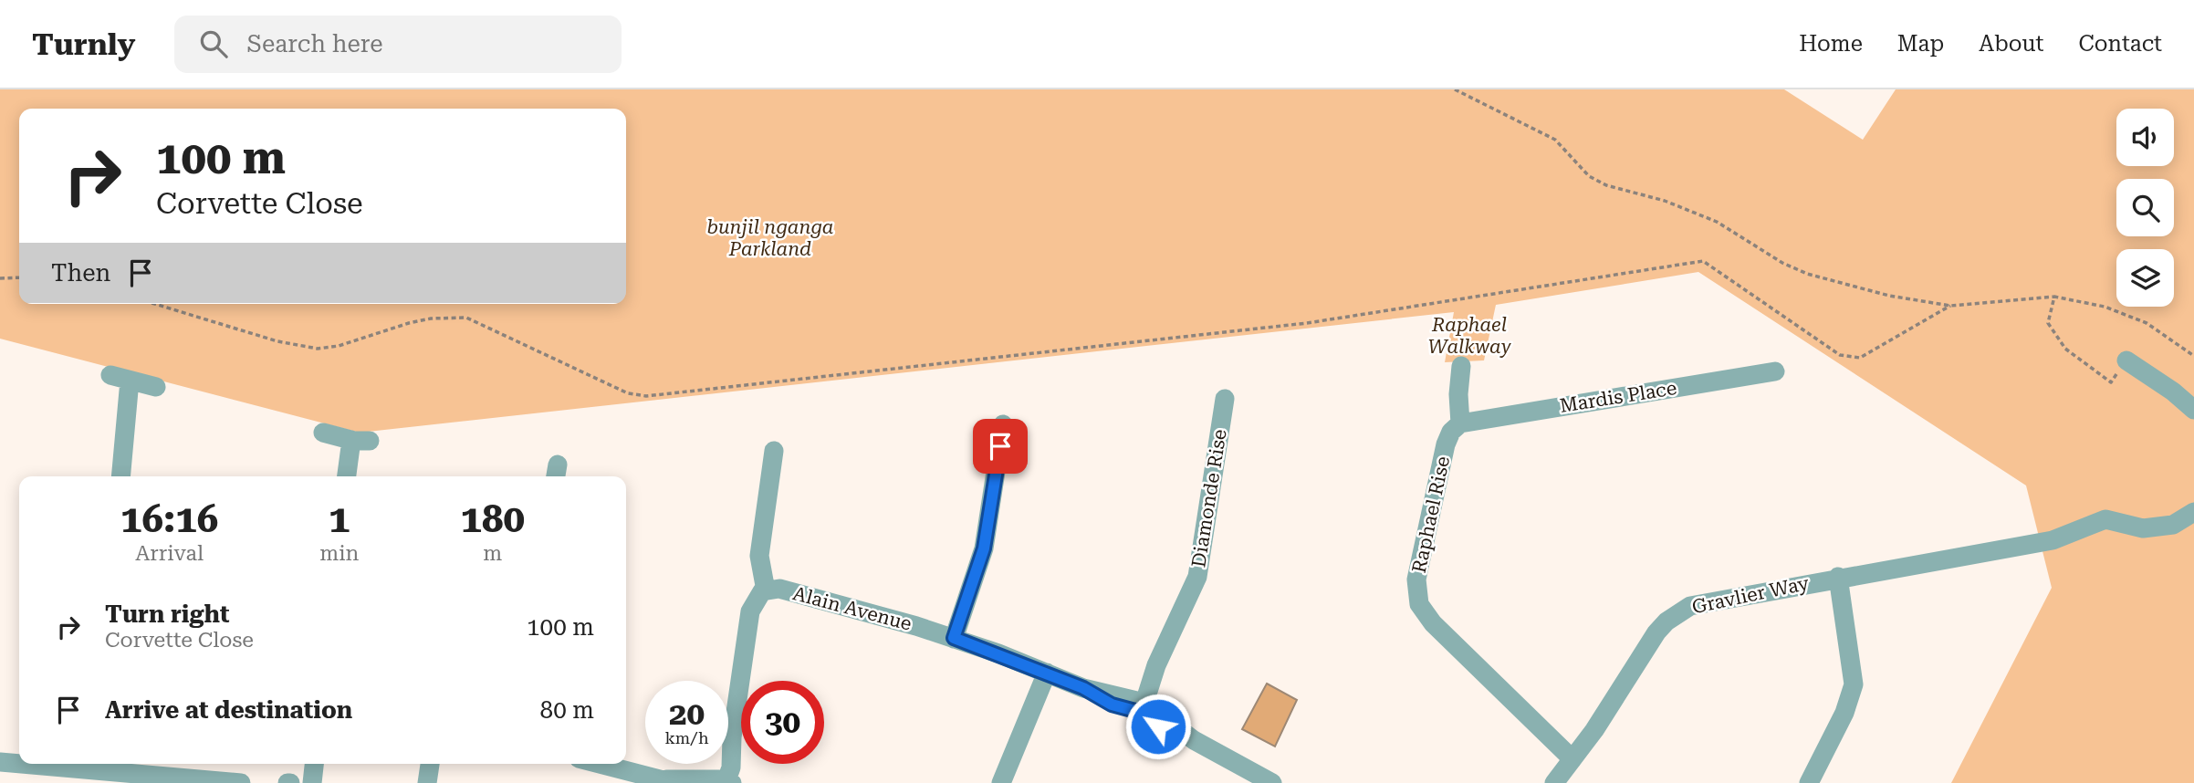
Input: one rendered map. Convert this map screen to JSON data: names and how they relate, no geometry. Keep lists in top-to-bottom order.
{
  "streets": {
    "street": [
      "Mardis Place",
      "Diamonde Rise",
      "Raphael Rise",
      "Gravlier Way",
      "Alain Avenue"
    ]
  },
  "crossings": [
    ["Mardis Place", "Raphael Rise"],
    ["Diamonde Rise", "Alain Avenue"],
    ["Raphael Rise", "Gravlier Way"]
  ],
  "parks": ["bunjil nganga Parkland", "Raphael Walkway"],
  "page": {
    "header": "Turnly",
    "search": "Search here",
    "nav": [
      "Home",
      "Map",
      "About",
      "Contact"
    ],
    "turn": ["100 m", "Corvette Close"],
    "then": "Then",
    "eta": [
      "16:16",
      "Arrival",
      "1",
      "min",
      "180",
      "m"
    ],
    "list": [
      {
        "name": "Turn right",
        "note": "Corvette Close",
        "value": "100 m"
      },
      {
        "name": "Arrive at destination",
        "value": "80 m"
      }
    ],
    "speed": "20 km/h",
    "limit": "30"
  }
}
